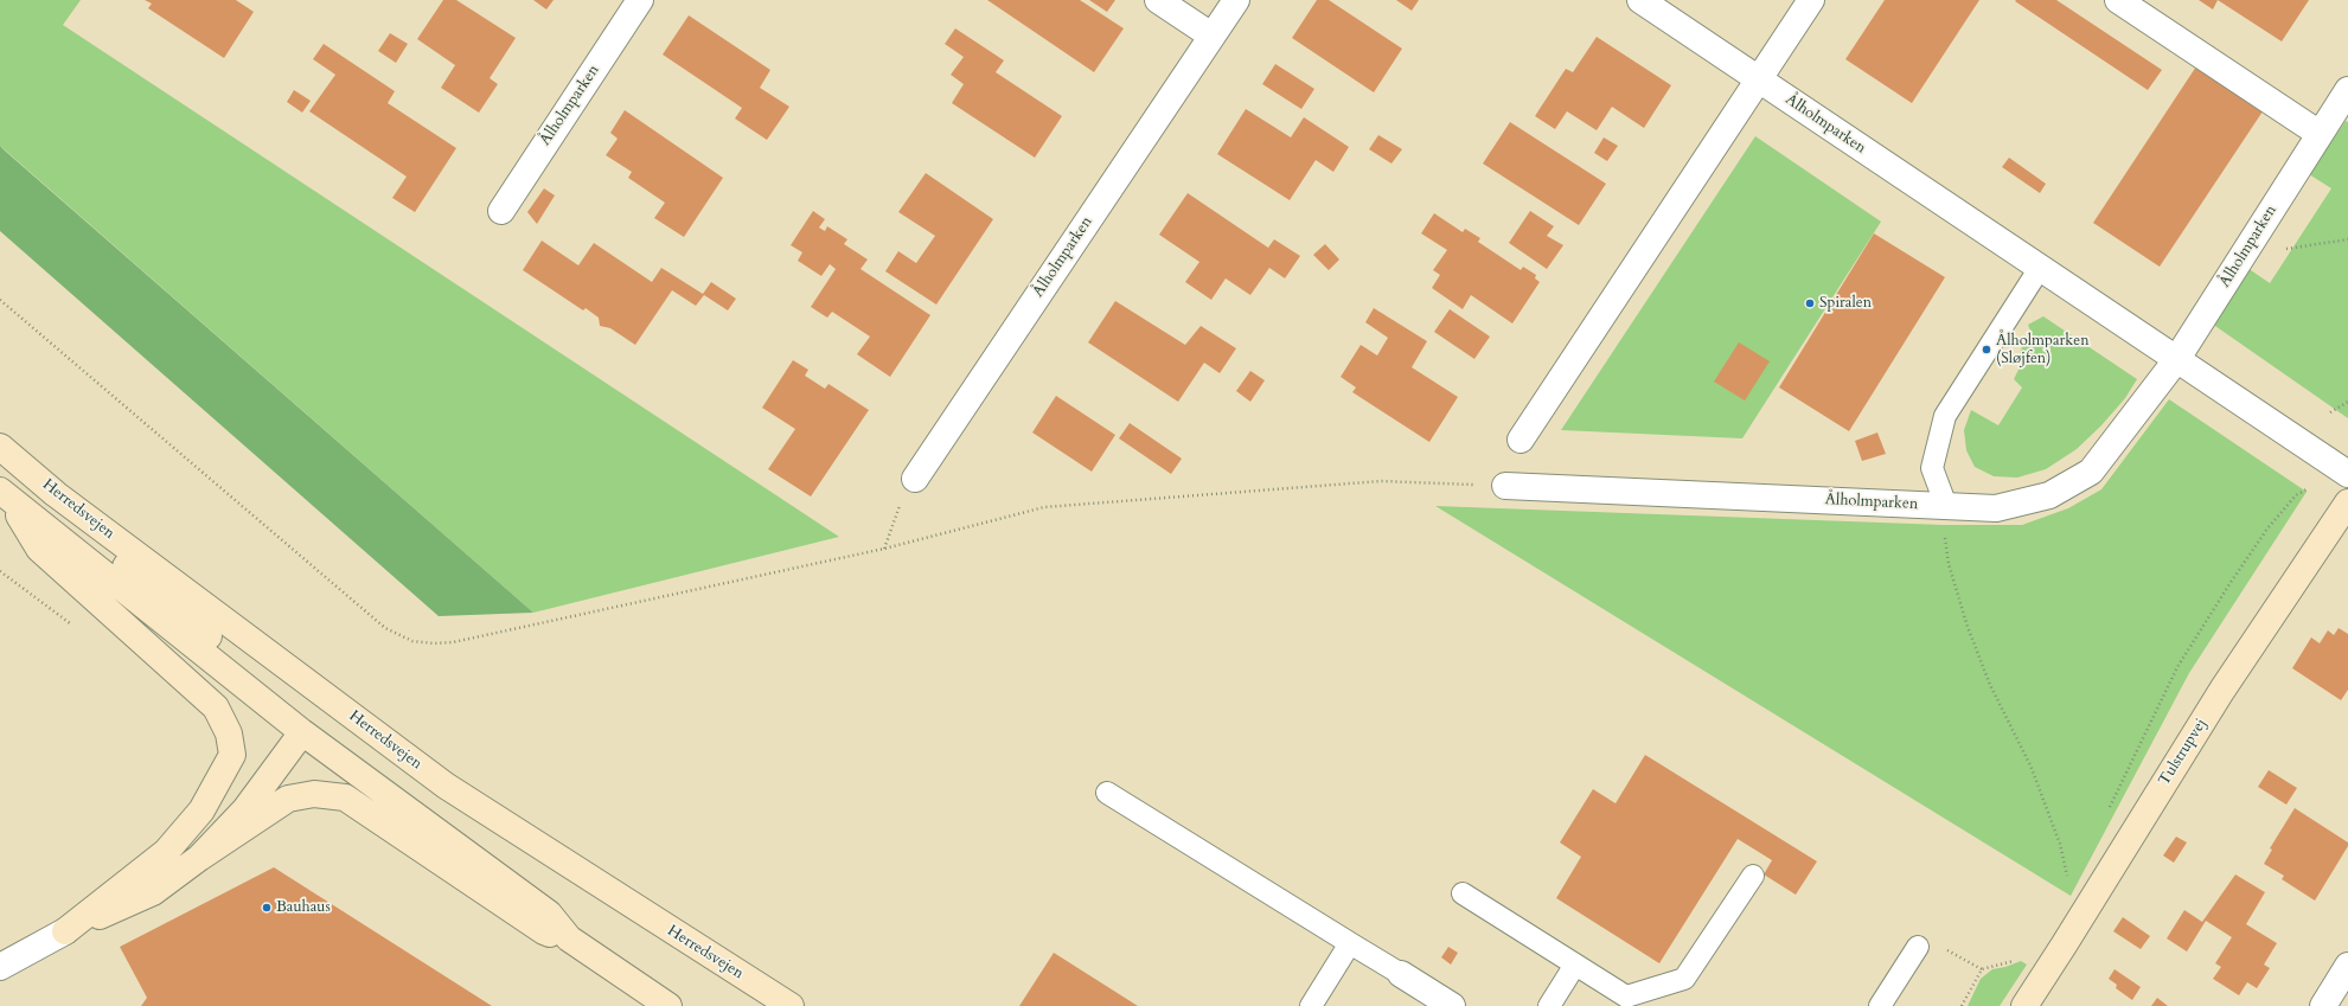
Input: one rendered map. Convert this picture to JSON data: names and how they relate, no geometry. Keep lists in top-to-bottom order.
{
  "streets": {
    "street": ["Ålholmparken", "Herredsvejen", "Tulstrupvej"]
  },
  "places": ["Spiralen", "Ålholmparken (Sløjfen)", "Bauhaus"]
}
